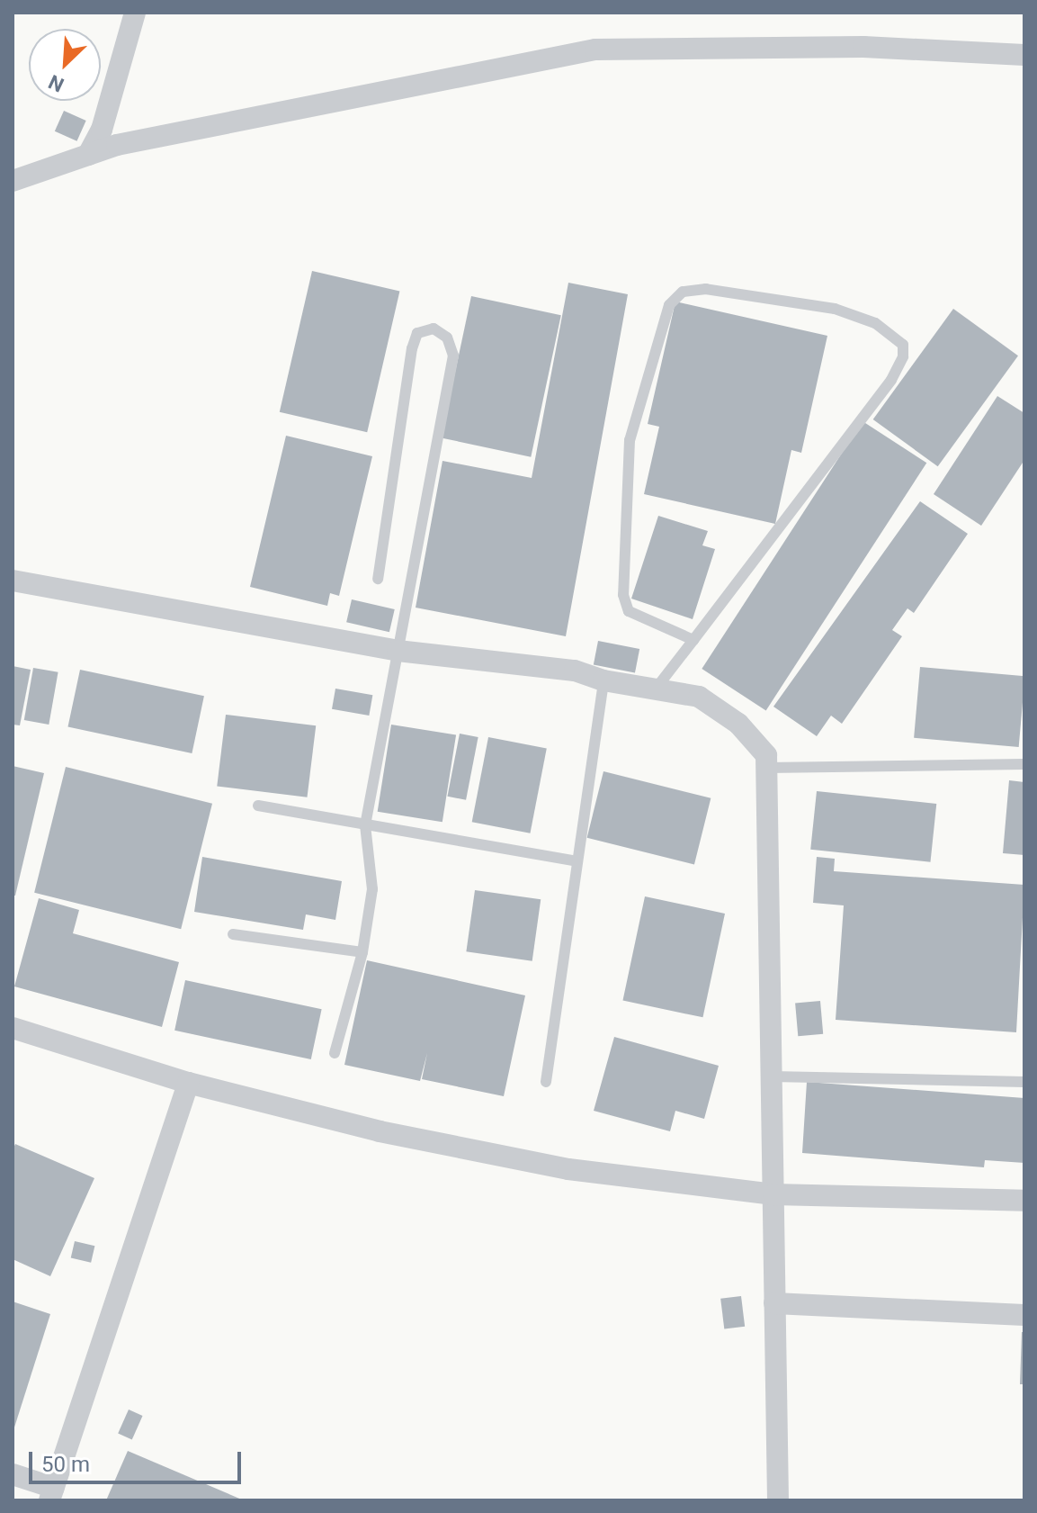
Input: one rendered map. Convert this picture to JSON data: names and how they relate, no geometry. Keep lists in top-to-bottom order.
{
  "scale_bar": "50 m",
  "north": "bottom left"
}
